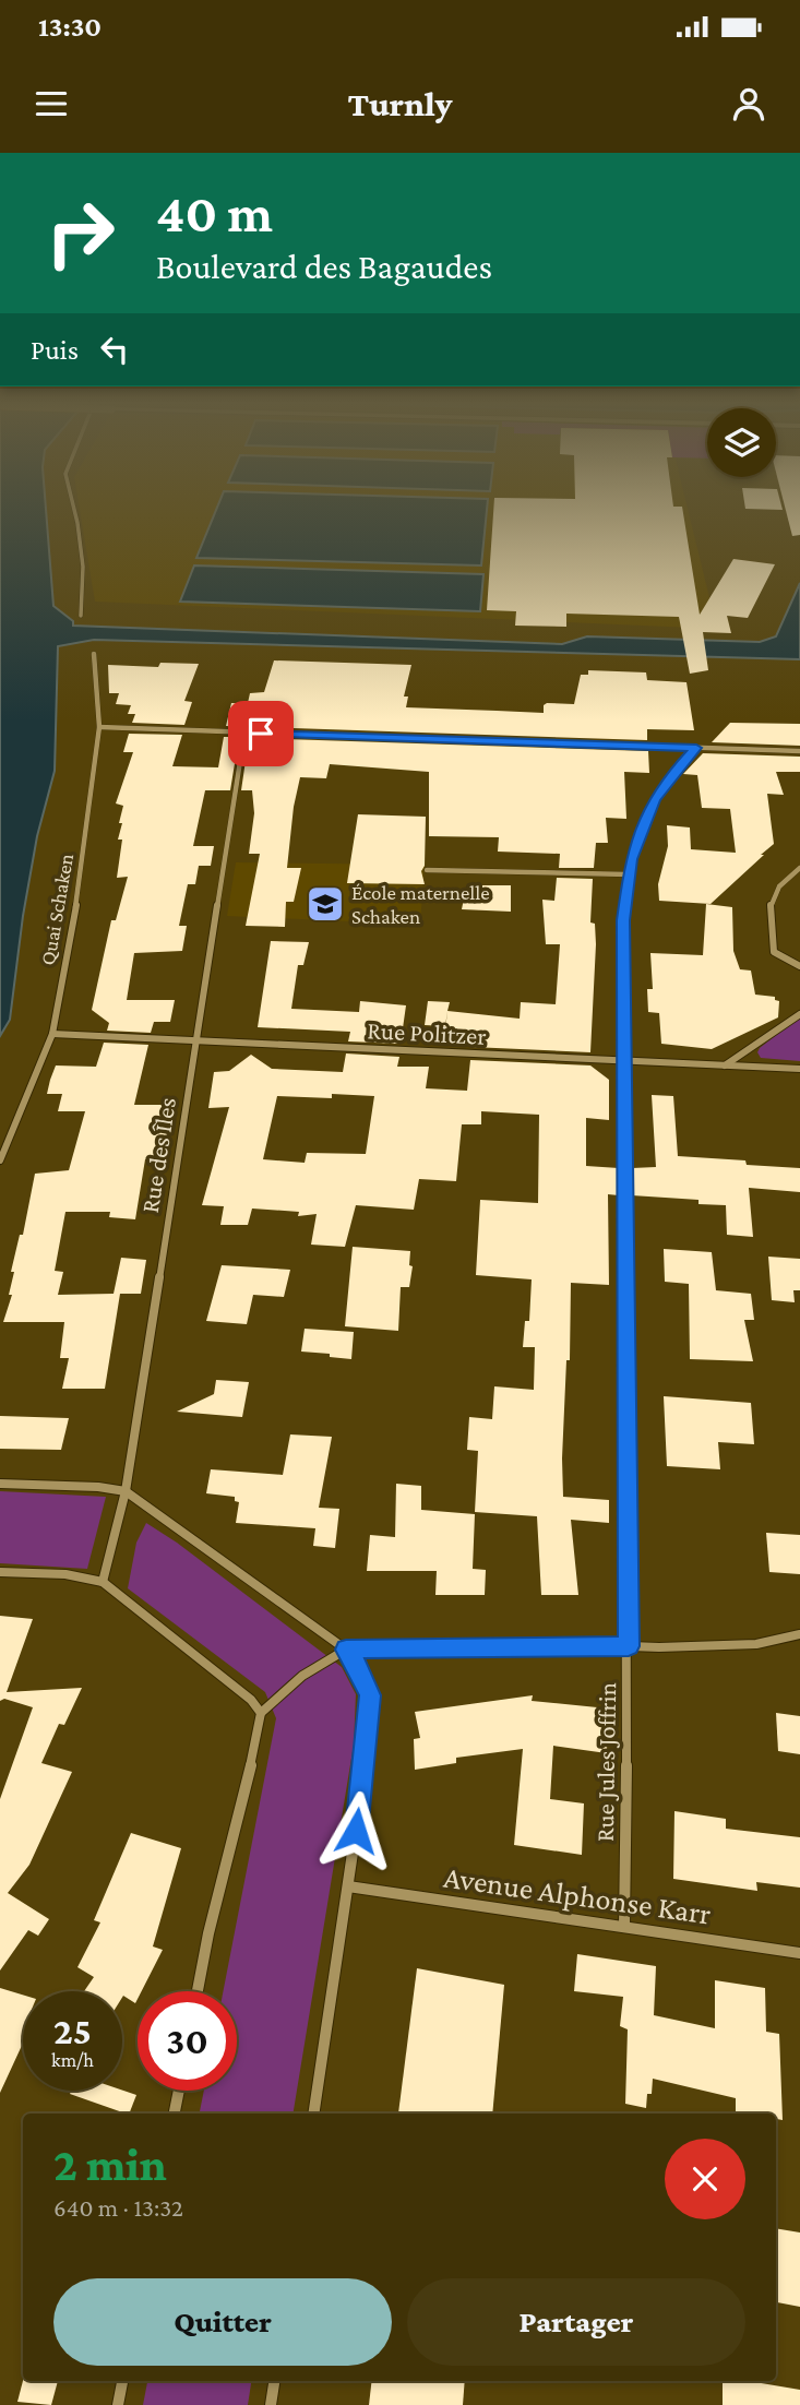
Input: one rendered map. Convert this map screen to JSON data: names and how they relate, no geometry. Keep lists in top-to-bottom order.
{
  "streets": {
    "street": [
      "Quai Schaken",
      "Rue Politzer",
      "Rue des Îles",
      "Rue Jules Joffrin",
      "Avenue Alphonse Karr"
    ]
  },
  "crossings": [
    ["Quai Schaken", "Rue Politzer"],
    ["Rue Politzer", "Rue des Îles"],
    ["Rue Politzer", "Rue Jules Joffrin"],
    ["Rue Jules Joffrin", "Avenue Alphonse Karr"]
  ],
  "places": {
    "school or university": ["École maternelle Schaken"]
  },
  "page": {
    "status": "13:30",
    "header": "Turnly",
    "turn": ["40 m", "Boulevard des Bagaudes"],
    "then": "Puis",
    "speed": "25 km/h",
    "limit": "30",
    "heading": ["2 min", "640 m · 13:32"],
    "buttons": ["Quitter", "Partager"]
  }
}
